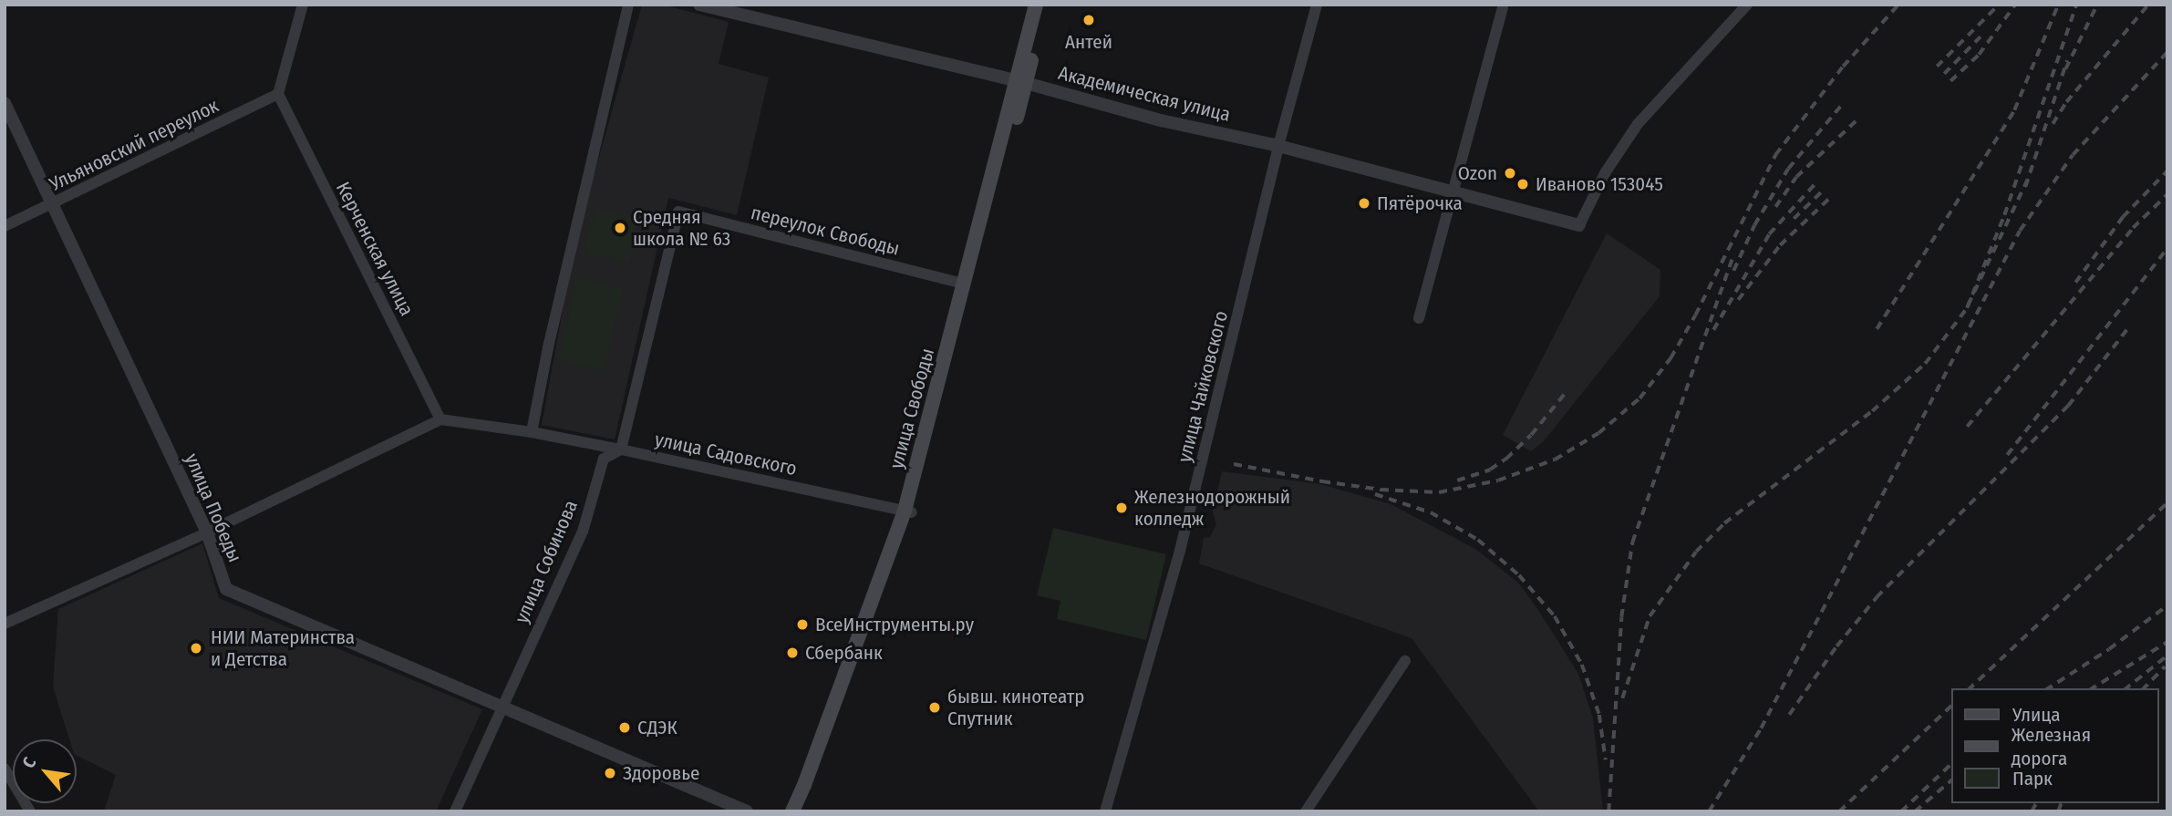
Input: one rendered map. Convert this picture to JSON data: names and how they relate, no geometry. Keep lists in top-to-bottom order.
{
  "streets": {
    "main road": ["улица Свободы"],
    "street": [
      "Академическая улица",
      "Ульяновский переулок",
      "переулок Свободы",
      "Керченская улица",
      "улица Чайковского",
      "улица Садовского",
      "улица Победы",
      "улица Собинова"
    ]
  },
  "crossings": [
    ["Академическая улица", "улица Чайковского"],
    ["Академическая улица", "улица Свободы"],
    ["Ульяновский переулок", "Керченская улица"],
    ["Ульяновский переулок", "улица Победы"],
    ["переулок Свободы", "улица Свободы"],
    ["переулок Свободы", "улица Собинова"],
    ["Керченская улица", "улица Садовского"],
    ["улица Свободы", "улица Садовского"],
    ["улица Садовского", "улица Собинова"],
    ["улица Победы", "улица Собинова"]
  ],
  "places": [
    "Антей",
    "Ozon",
    "Иваново 153045",
    "Пятёрочка",
    "Средняя школа № 63",
    "Железнодорожный колледж",
    "ВсеИнструменты.ру",
    "НИИ Материнства и Детства",
    "Сбербанк",
    "бывш. кинотеатр Спутник",
    "СДЭК",
    "Здоровье"
  ],
  "legend": ["Улица", "Железная дорога", "Парк"],
  "north": "top left"
}
